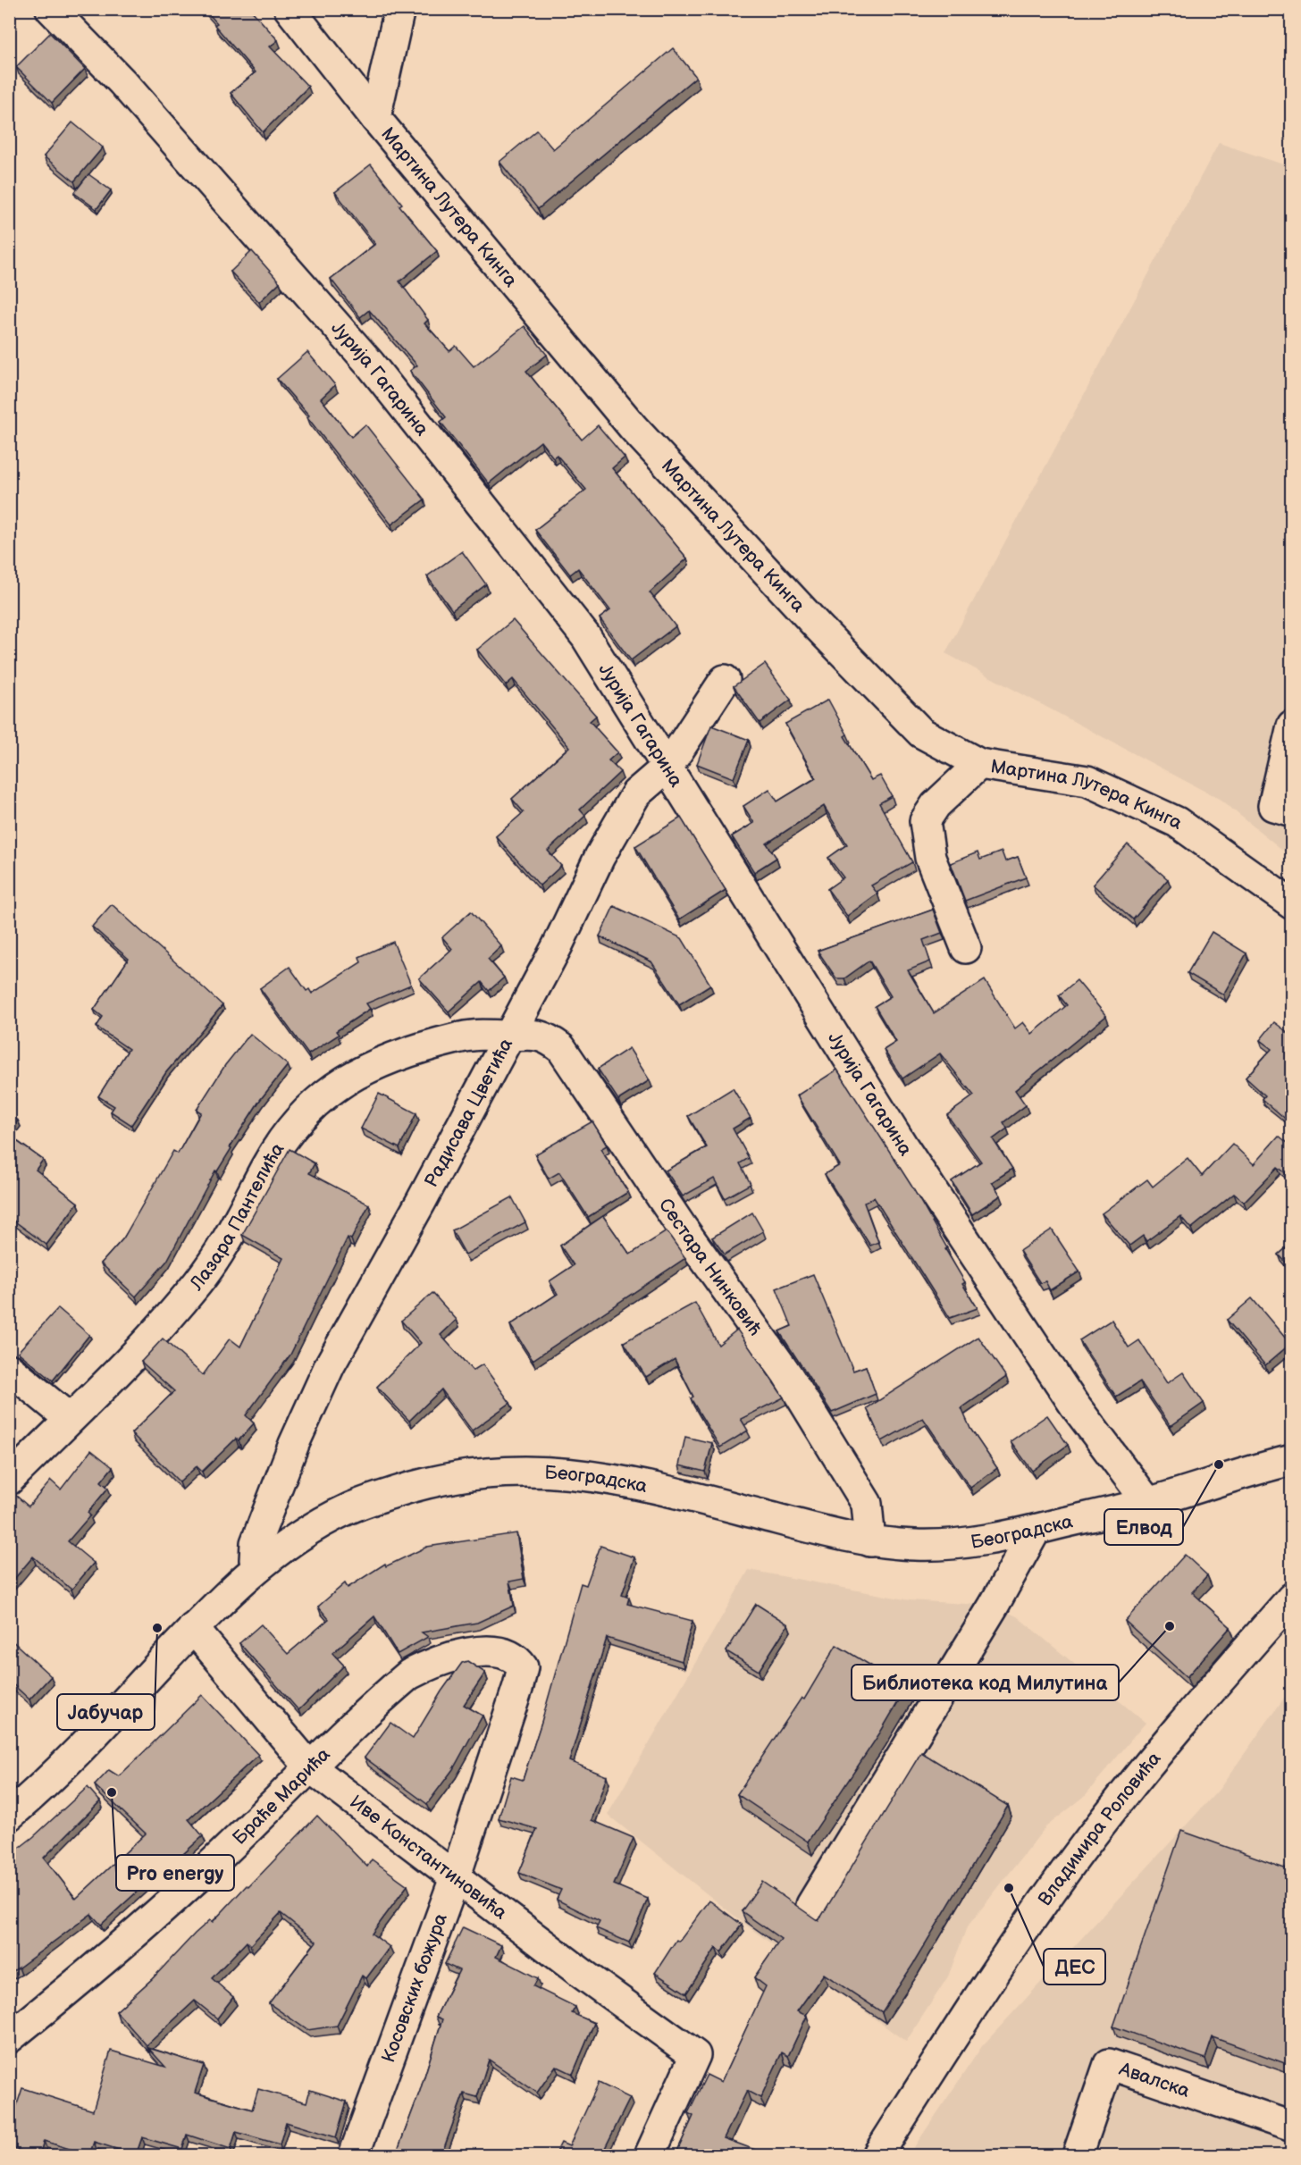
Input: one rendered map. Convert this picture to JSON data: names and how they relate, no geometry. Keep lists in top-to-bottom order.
{
  "streets": {
    "street": [
      "Мартина Лутера Кинга",
      "Јурија Гагарина",
      "Радисава Цветића",
      "Лазара Пантелића",
      "Сестара Нинковић",
      "Београдска",
      "Браће Марића",
      "Владимира Роловића",
      "Иве Константиновића",
      "Косовских божура",
      "Авалска"
    ]
  },
  "crossings": [
    ["Јурија Гагарина", "Радисава Цветића"],
    ["Јурија Гагарина", "Београдска"],
    ["Радисава Цветића", "Лазара Пантелића"],
    ["Радисава Цветића", "Сестара Нинковић"],
    ["Радисава Цветића", "Београдска"],
    ["Лазара Пантелића", "Сестара Нинковић"],
    ["Сестара Нинковић", "Београдска"],
    ["Београдска", "Иве Константиновића"],
    ["Браће Марића", "Иве Константиновића"],
    ["Браће Марића", "Косовских божура"],
    ["Иве Константиновића", "Косовских божура"]
  ],
  "places": [
    "Елвод",
    "Библиотека код Милутина",
    "Јабучар",
    "Pro energy",
    "ДЕС"
  ]
}
